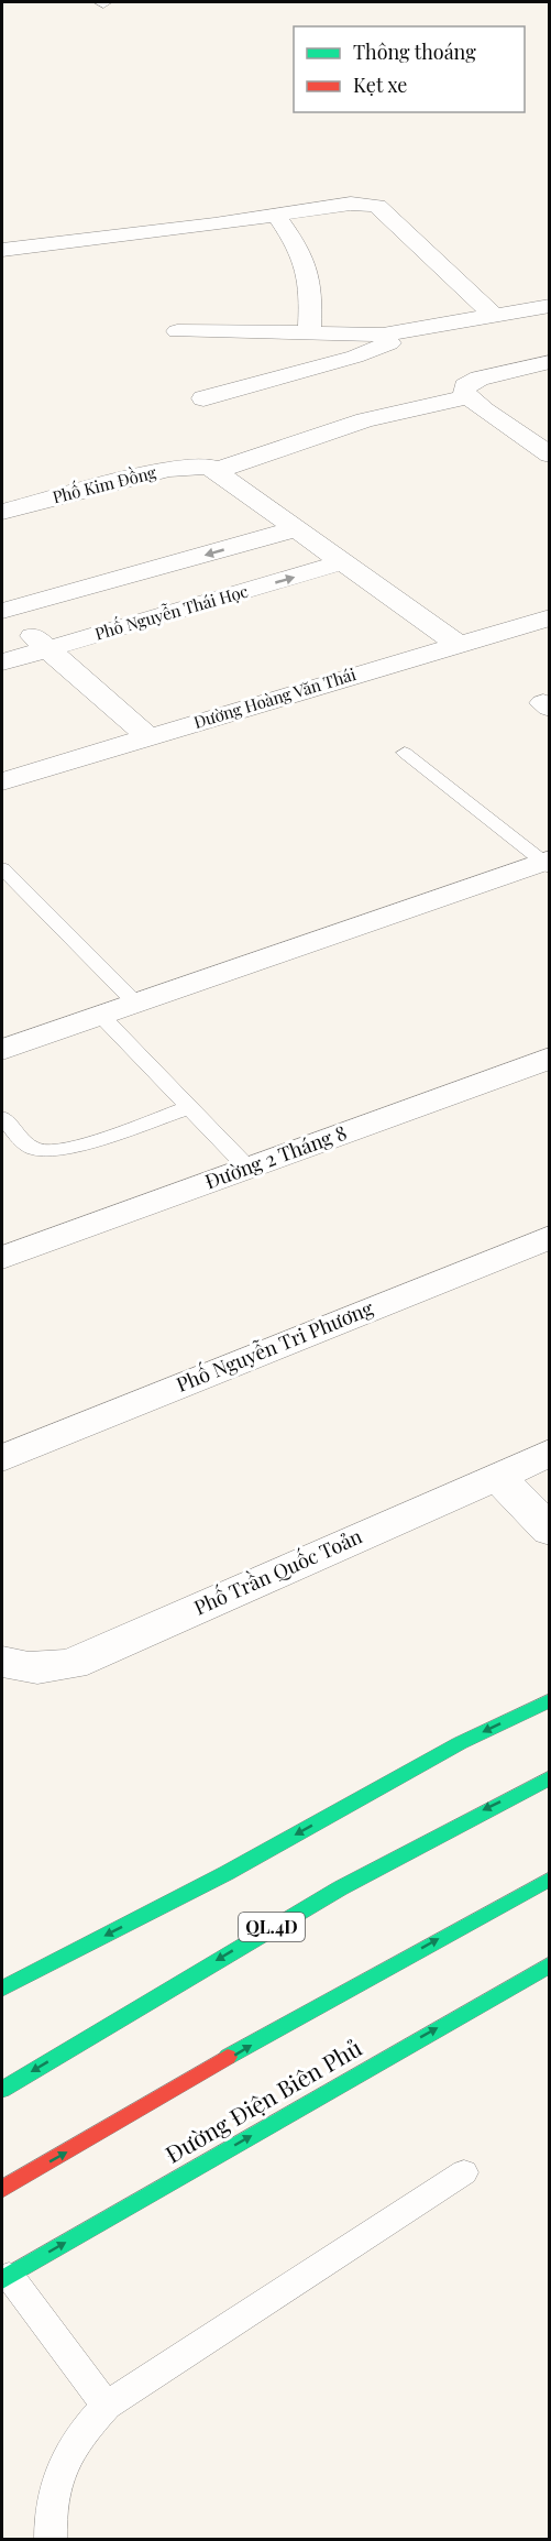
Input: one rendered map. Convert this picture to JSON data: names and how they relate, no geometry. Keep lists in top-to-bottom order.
{
  "streets": {
    "main road": ["QL.4D", "Đường Điện Biên Phủ"],
    "street": [
      "Phố Kim Đồng",
      "Phố Nguyễn Thái Học",
      "Đường Hoàng Văn Thái",
      "Đường 2 Tháng 8",
      "Phố Nguyễn Tri Phương",
      "Phố Trần Quốc Toản"
    ]
  },
  "legend": ["Thông thoáng", "Kẹt xe"]
}
